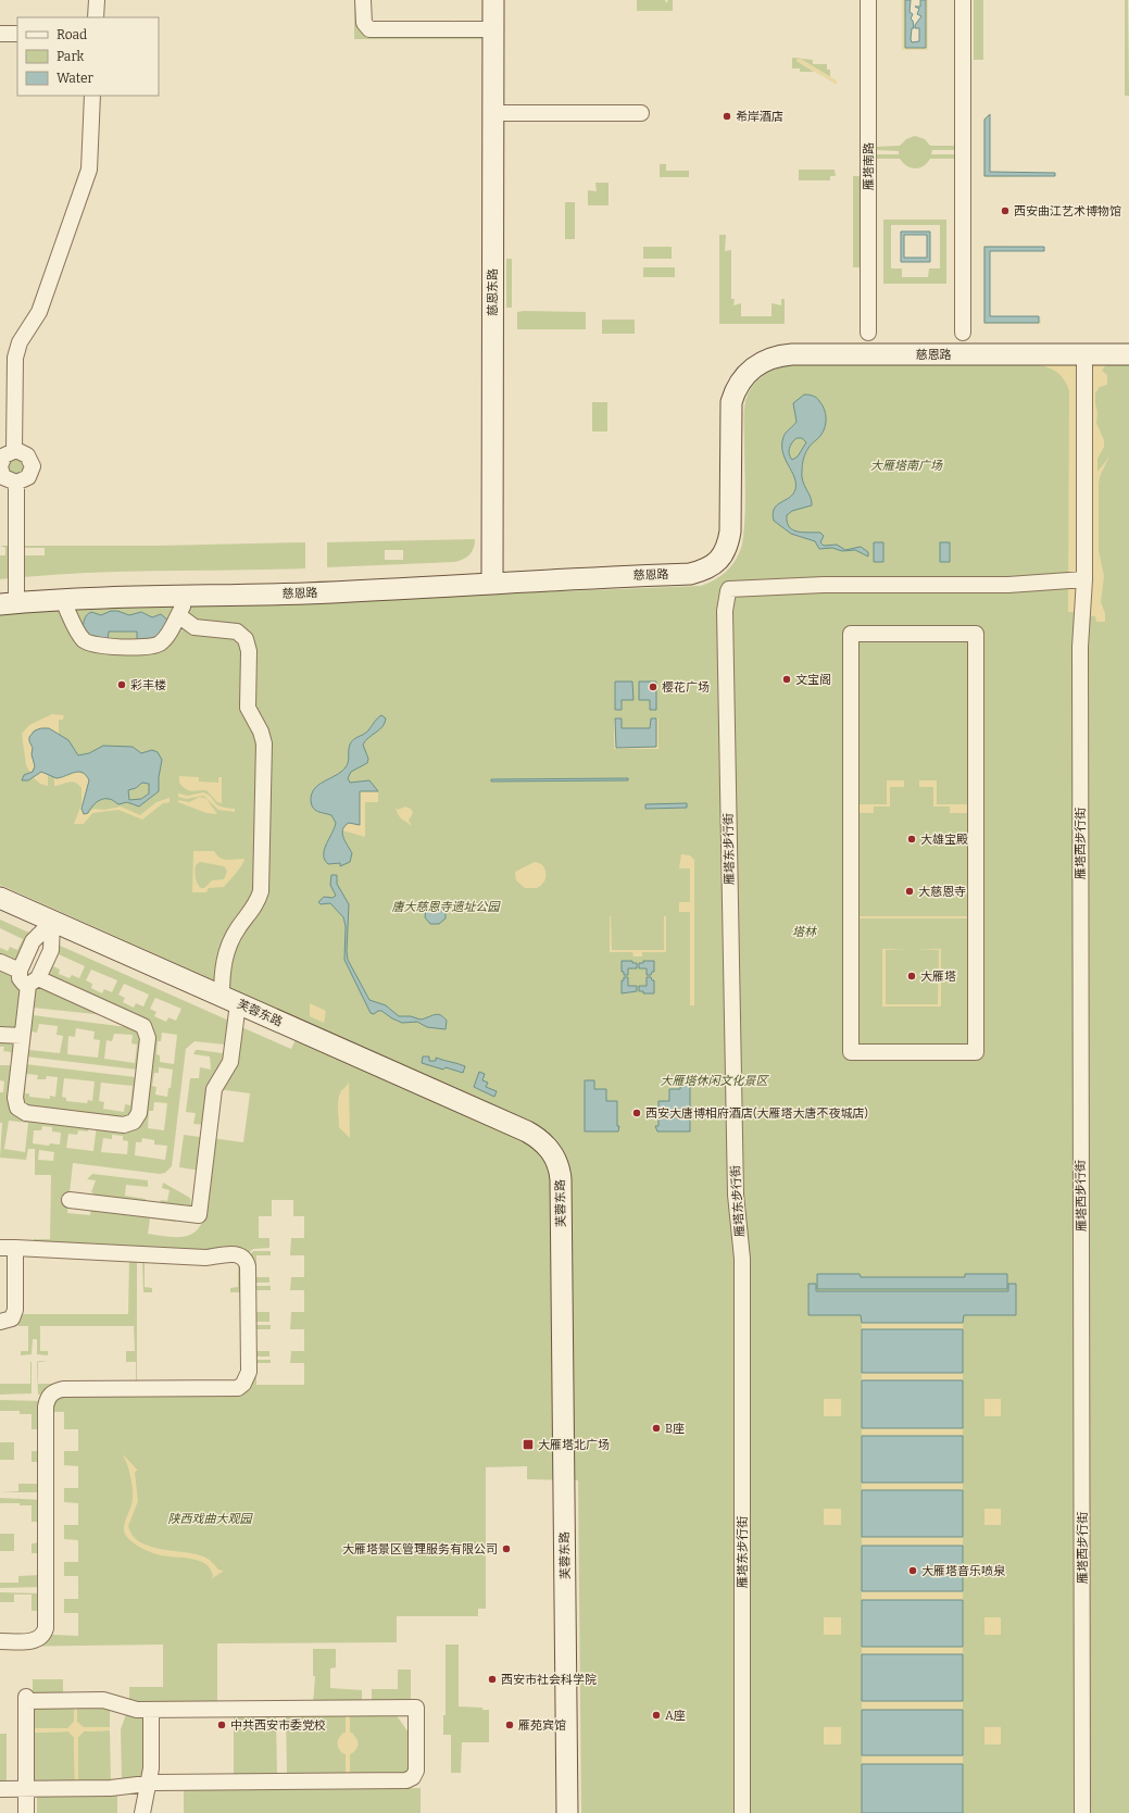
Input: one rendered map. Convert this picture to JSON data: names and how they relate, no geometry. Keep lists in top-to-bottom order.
{
  "streets": {
    "main road": ["慈恩东路", "慈恩路", "芙蓉东路"],
    "street": ["雁塔南路", "雁塔西步行街", "雁塔东步行街"]
  },
  "crossings": [
    ["慈恩东路", "慈恩路"],
    ["慈恩路", "雁塔西步行街"],
    ["雁塔西步行街", "雁塔东步行街"]
  ],
  "parks": [
    "大雁塔南广场",
    "唐大慈恩寺遗址公园",
    "塔林",
    "大雁塔休闲文化景区",
    "陕西戏曲大观园"
  ],
  "places": {
    "other": [
      "希岸酒店",
      "西安曲江艺术博物馆",
      "文宝阁",
      "彩丰楼",
      "樱花广场",
      "大雄宝殿",
      "大慈恩寺",
      "大雁塔",
      "西安大唐博相府酒店(大雁塔大唐不夜城店)",
      "B座",
      "大雁塔景区管理服务有限公司",
      "大雁塔音乐喷泉",
      "西安市社会科学院",
      "A座",
      "中共西安市委党校",
      "雁苑宾馆"
    ],
    "transit": ["大雁塔北广场"]
  },
  "legend": ["Road", "Park", "Water"]
}
